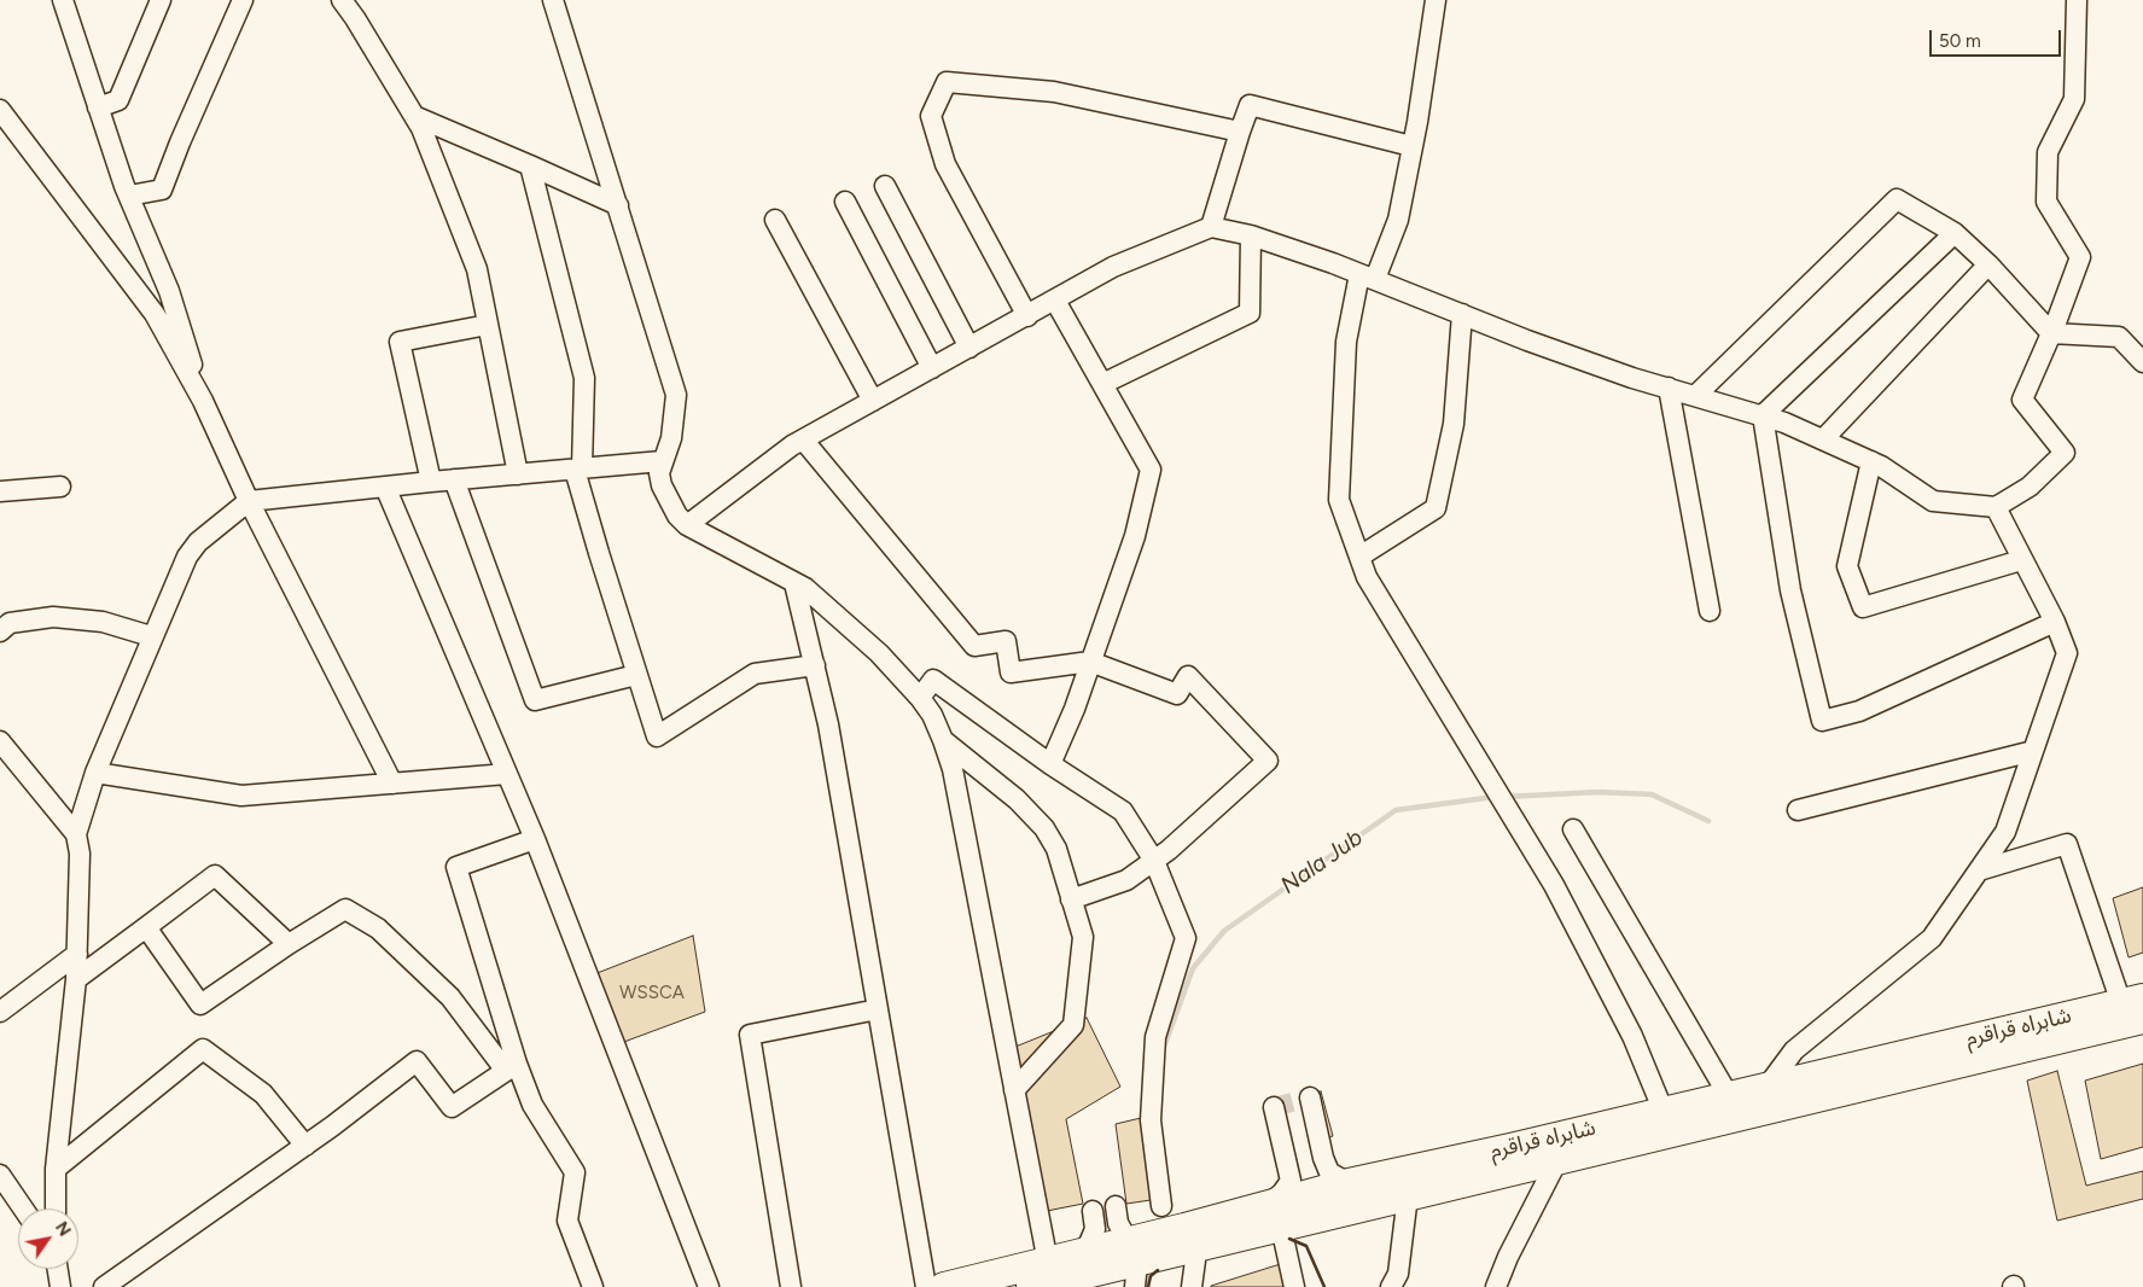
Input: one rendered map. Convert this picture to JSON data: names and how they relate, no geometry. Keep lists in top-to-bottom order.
{
  "streets": {
    "highway": ["شاہراہ قراقرم"]
  },
  "water": ["Nala Jub"],
  "house_numbers": ["WSSCA"],
  "scale_bar": "50 m",
  "north": "top right"
}
